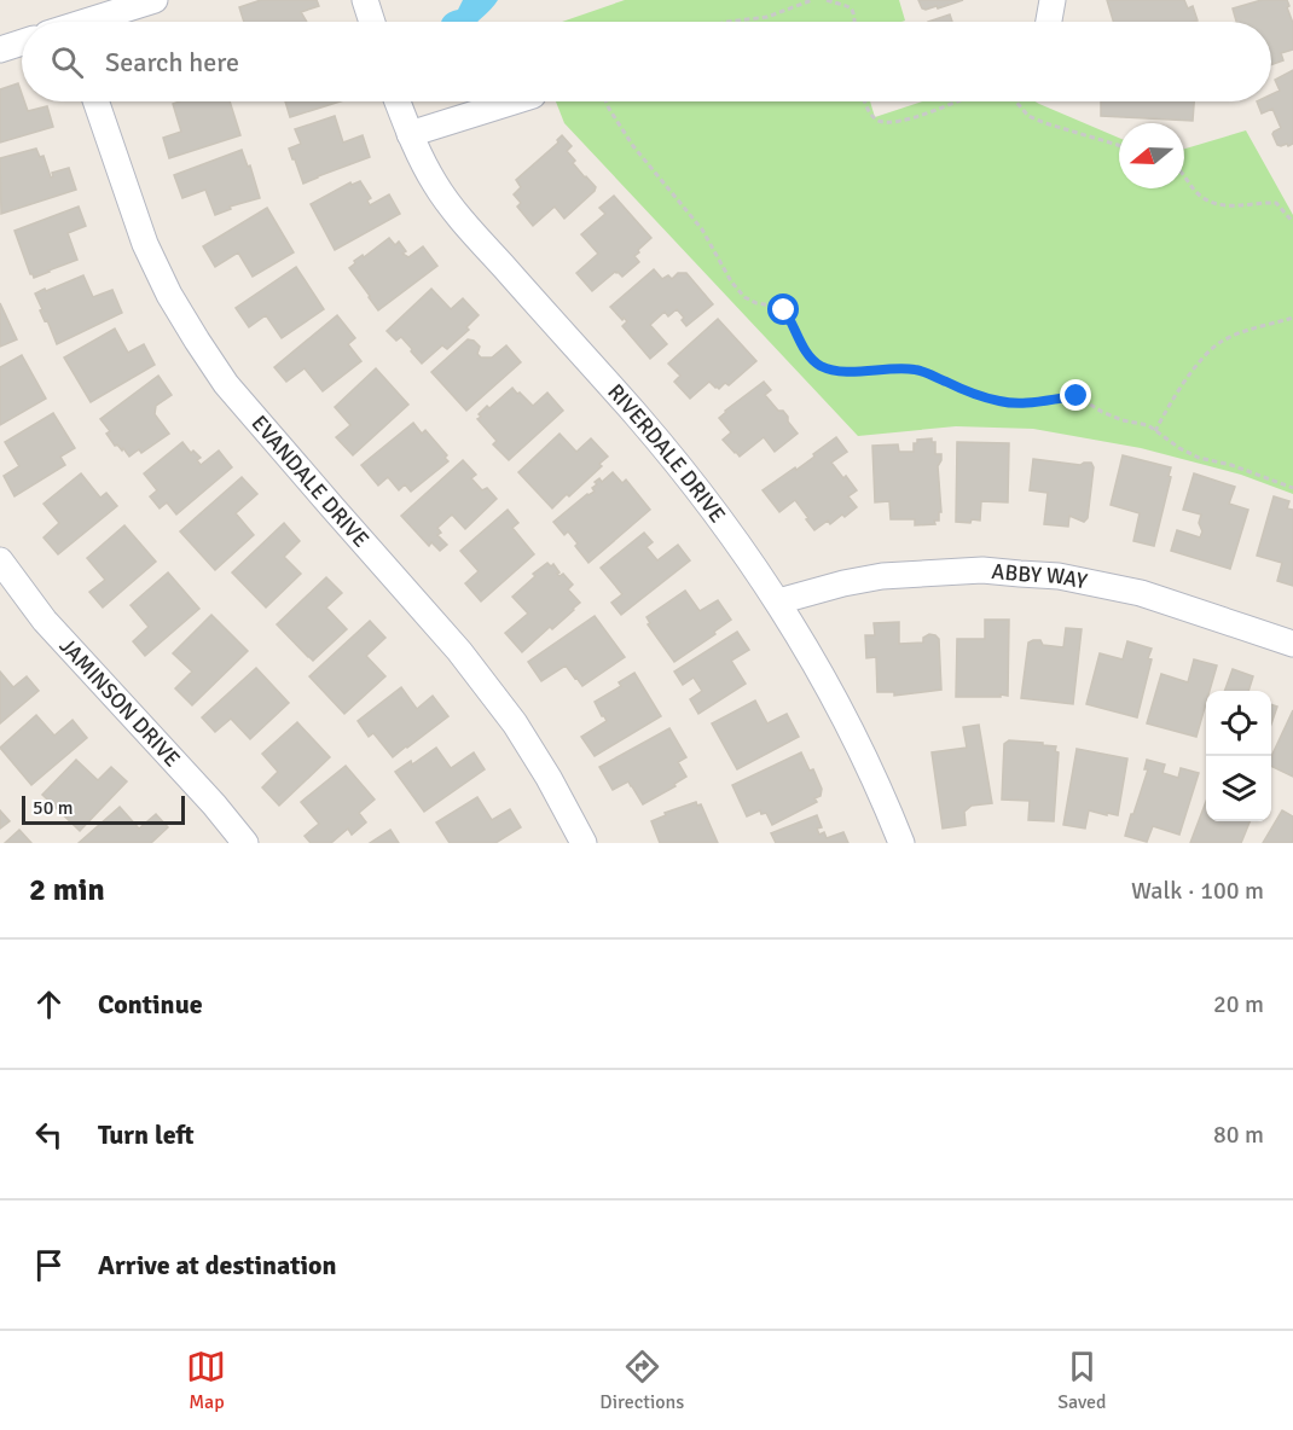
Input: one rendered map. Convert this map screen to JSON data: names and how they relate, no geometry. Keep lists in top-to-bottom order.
{
  "streets": {
    "street": [
      "RIVERDALE DRIVE",
      "EVANDALE DRIVE",
      "ABBY WAY",
      "JAMINSON DRIVE"
    ]
  },
  "crossings": [
    ["RIVERDALE DRIVE", "ABBY WAY"]
  ],
  "scale_bar": "50 m",
  "north": "left",
  "page": {
    "search": "Search here",
    "scale": "50 m",
    "heading": ["2 min", "Walk · 100 m"],
    "list": [
      ["Continue", "20 m"],
      ["Turn left", "80 m"],
      "Arrive at destination"
    ],
    "nav": ["Map", "Directions", "Saved"]
  }
}
